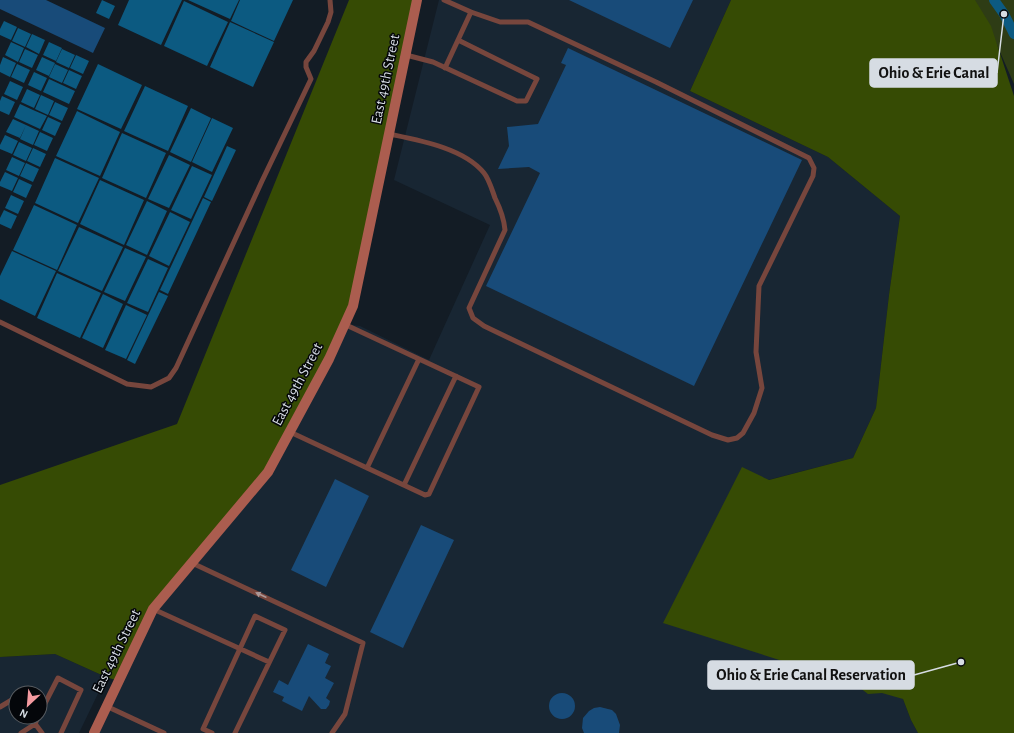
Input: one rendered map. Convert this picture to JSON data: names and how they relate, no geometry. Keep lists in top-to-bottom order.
{
  "streets": {
    "street": ["East 49th Street"]
  },
  "places": ["Ohio & Erie Canal", "Ohio & Erie Canal Reservation"],
  "north": "bottom left"
}
